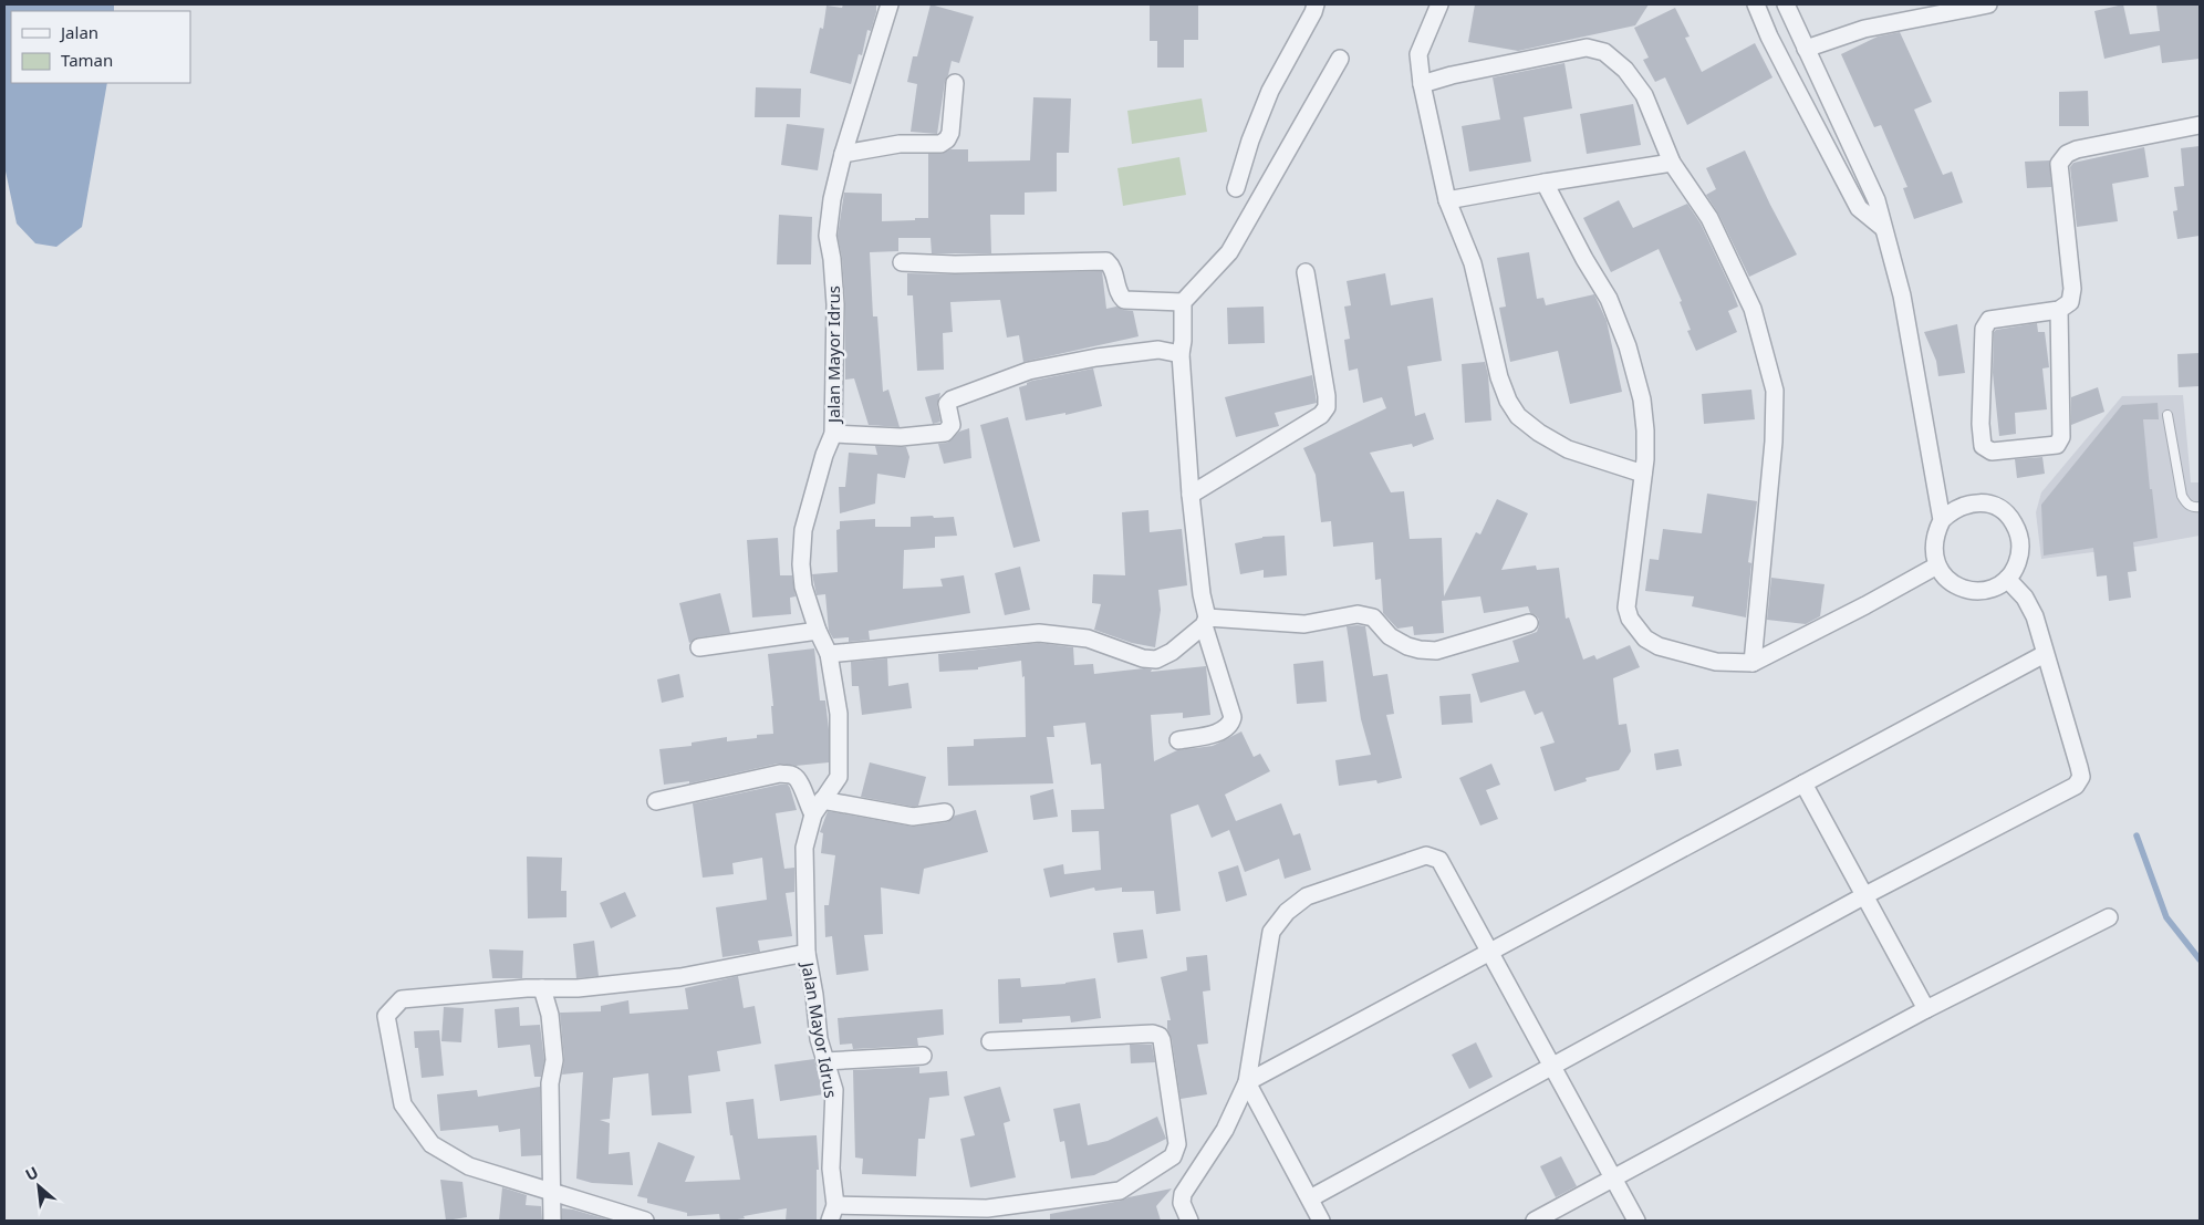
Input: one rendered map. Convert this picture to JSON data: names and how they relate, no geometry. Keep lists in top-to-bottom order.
{
  "streets": {
    "street": ["Jalan Mayor Idrus"]
  },
  "legend": ["Jalan", "Taman"],
  "north": "top left"
}
